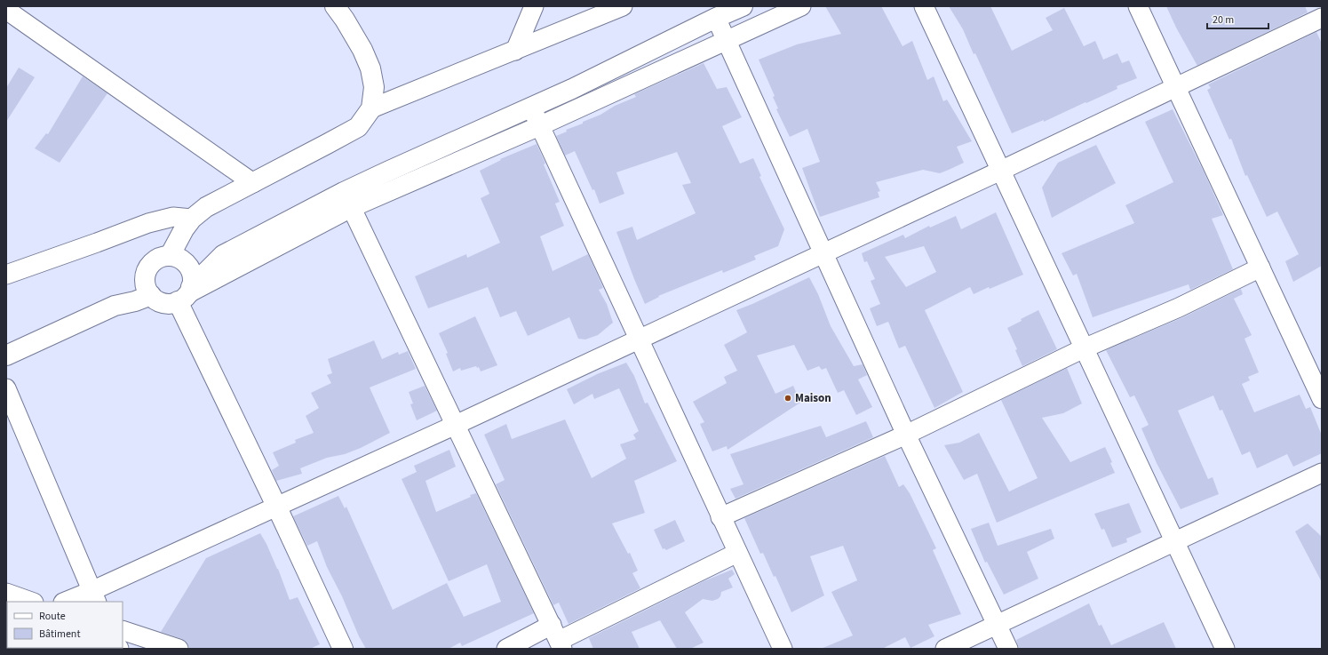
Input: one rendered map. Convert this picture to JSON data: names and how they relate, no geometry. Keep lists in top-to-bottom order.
{
  "places": ["Maison"],
  "legend": ["Route", "Bâtiment"],
  "scale_bar": "20 m"
}
